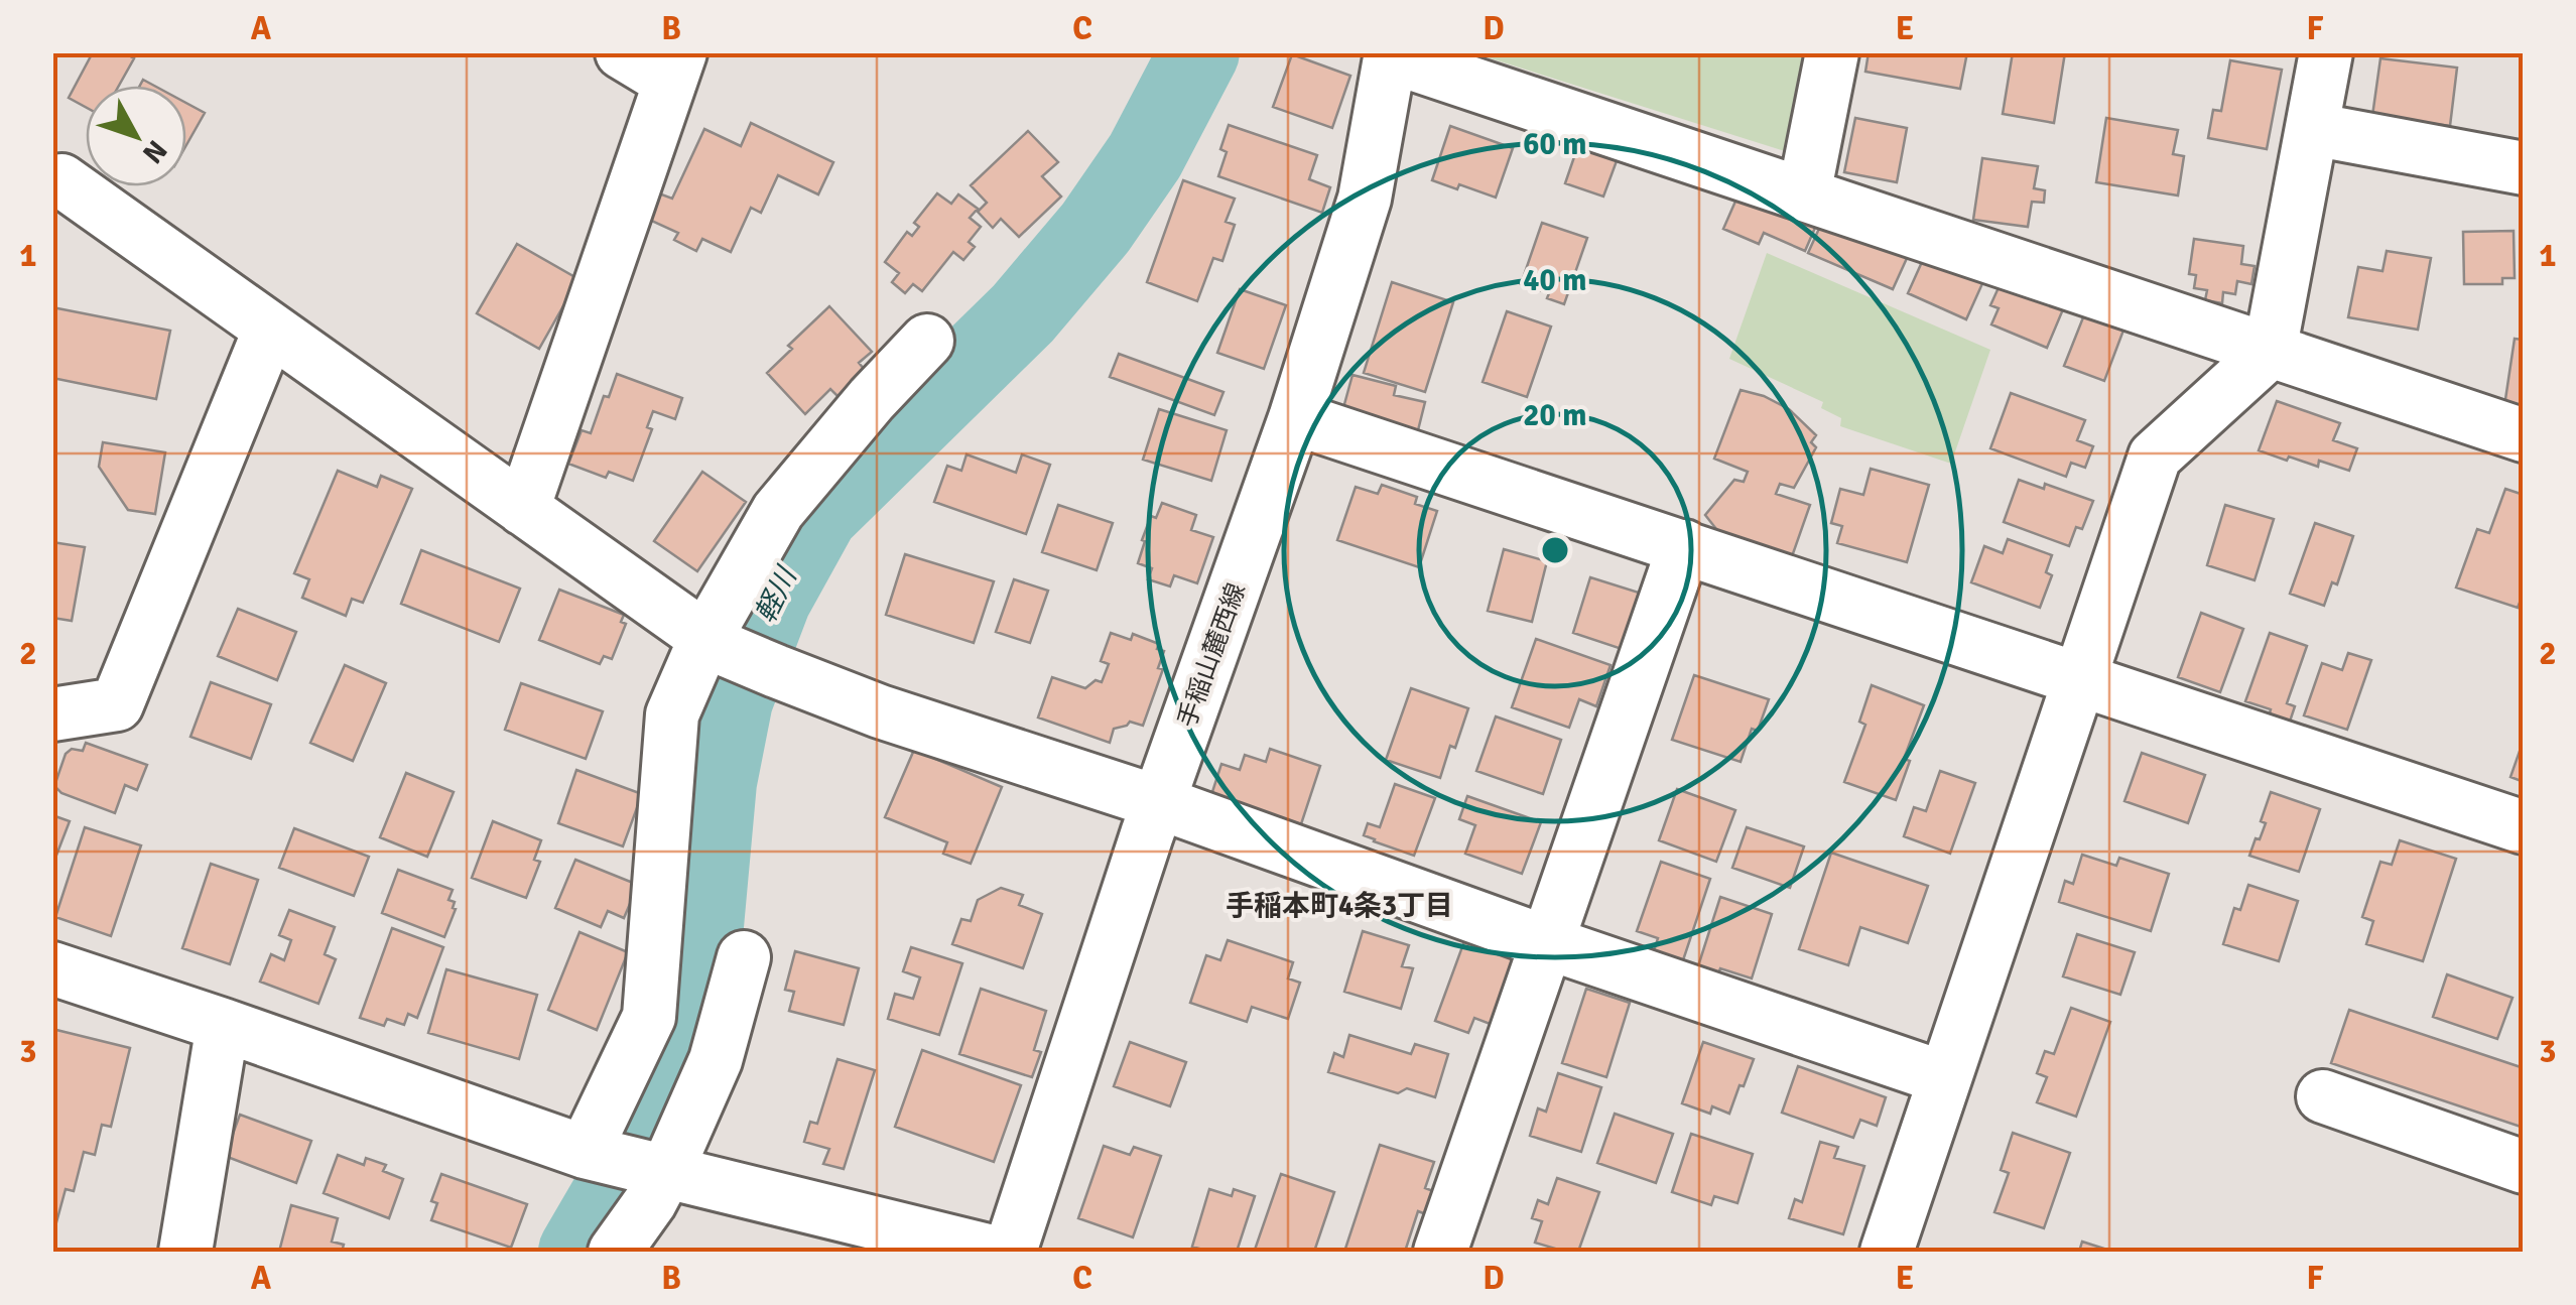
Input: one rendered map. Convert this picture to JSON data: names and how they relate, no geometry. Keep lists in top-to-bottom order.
{
  "streets": {
    "street": ["手稲山麓西線"]
  },
  "districts": ["手稲本町4条3丁目"],
  "water": ["軽川"],
  "north": "bottom right",
  "grid": {
    "columns": [
      "A",
      "B",
      "C",
      "D",
      "E",
      "F"
    ],
    "rows": ["1", "2", "3"]
  },
  "rings": ["60 m", "40 m", "20 m"]
}
